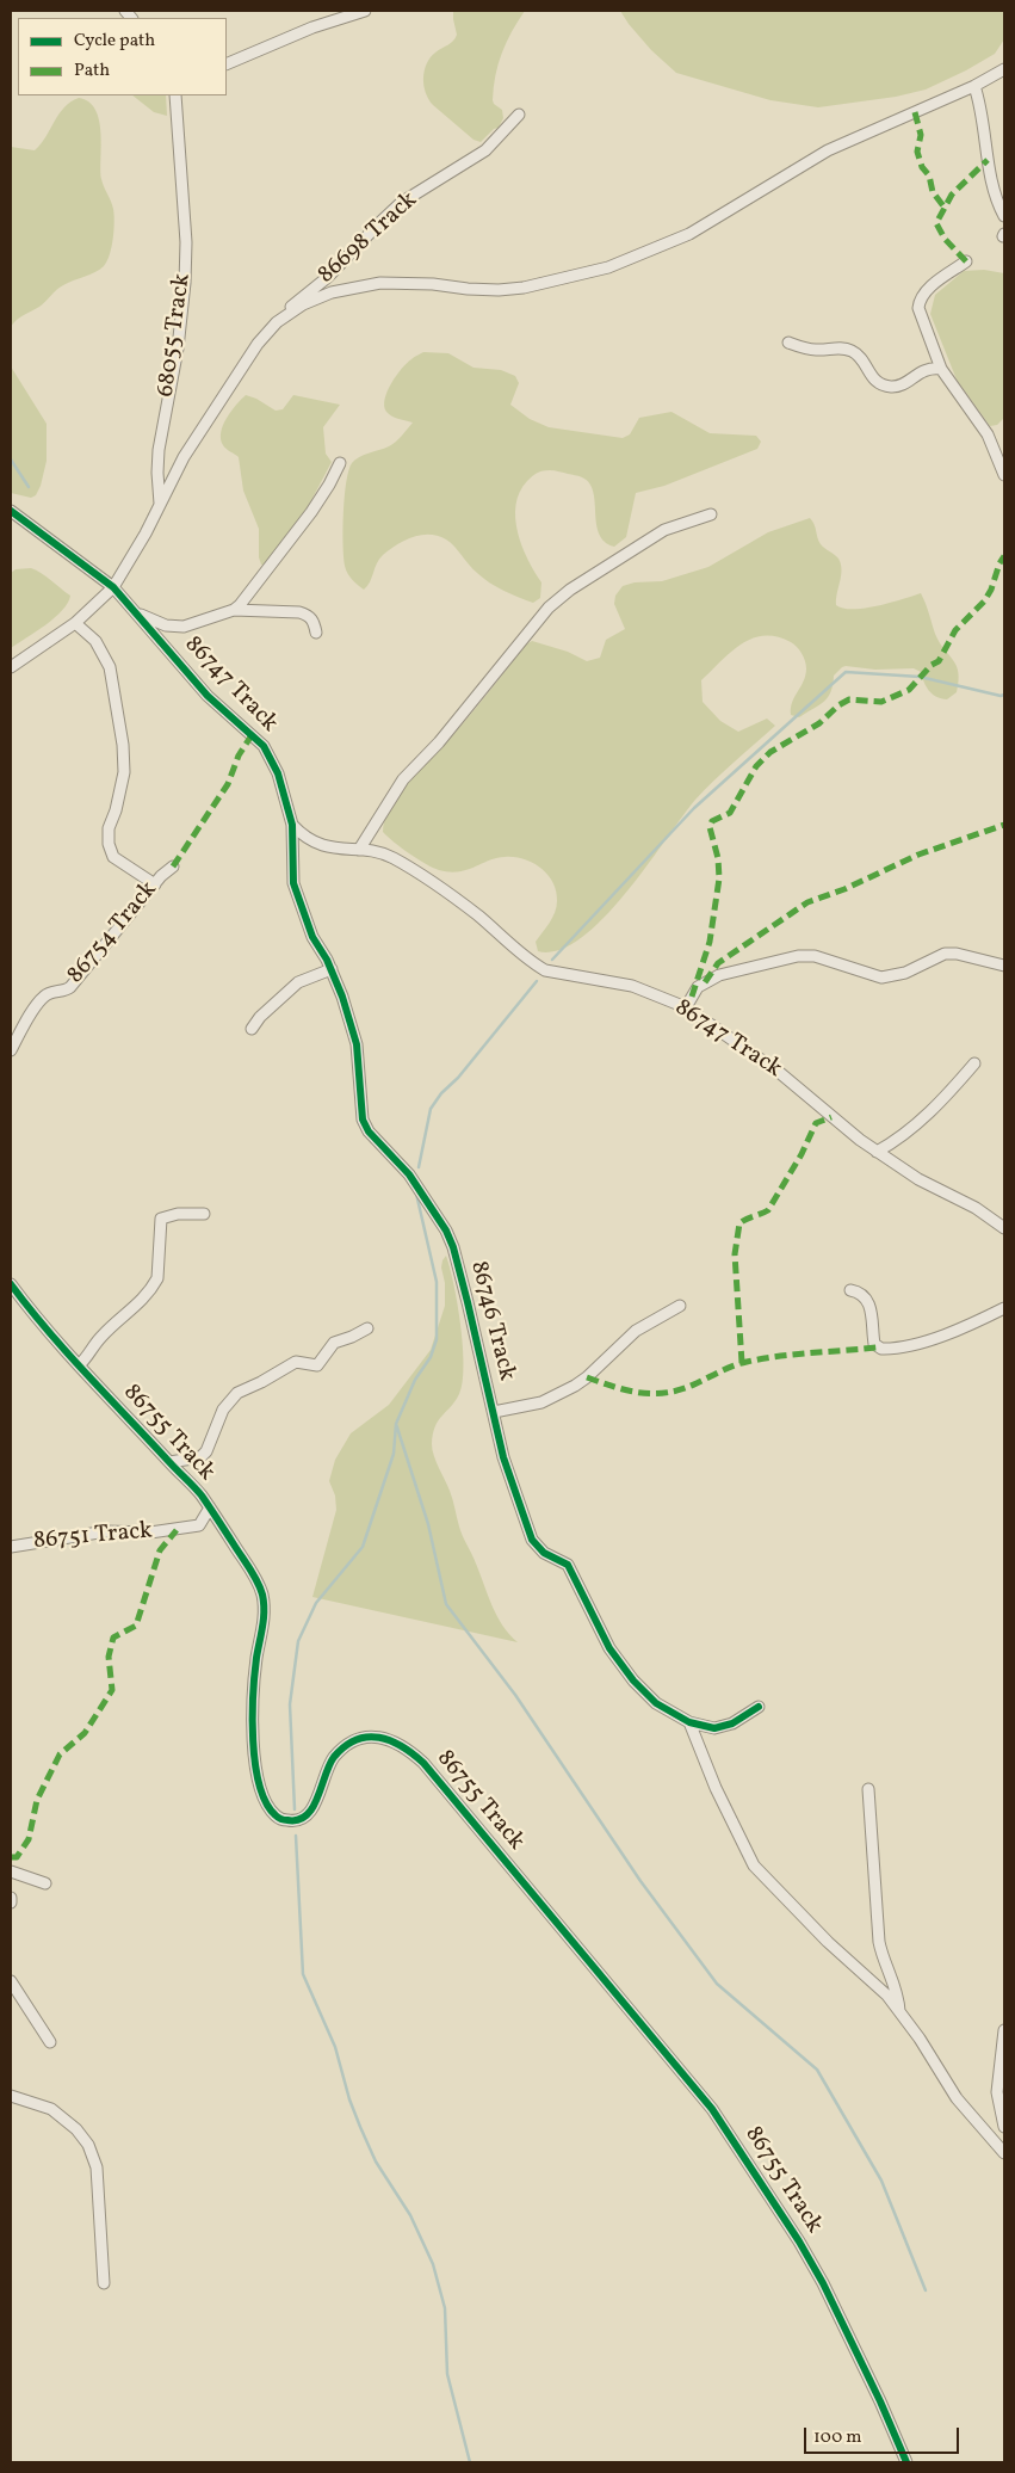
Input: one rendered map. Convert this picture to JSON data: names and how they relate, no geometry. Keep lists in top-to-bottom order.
{
  "streets": {
    "street": [
      "86698 Track",
      "68055 Track",
      "86747 Track",
      "86754 Track",
      "86746 Track",
      "86755 Track",
      "86751 Track"
    ]
  },
  "crossings": [
    ["86747 Track", "86746 Track"],
    ["86755 Track", "86751 Track"]
  ],
  "legend": ["Cycle path", "Path"],
  "scale_bar": "100 m"
}
